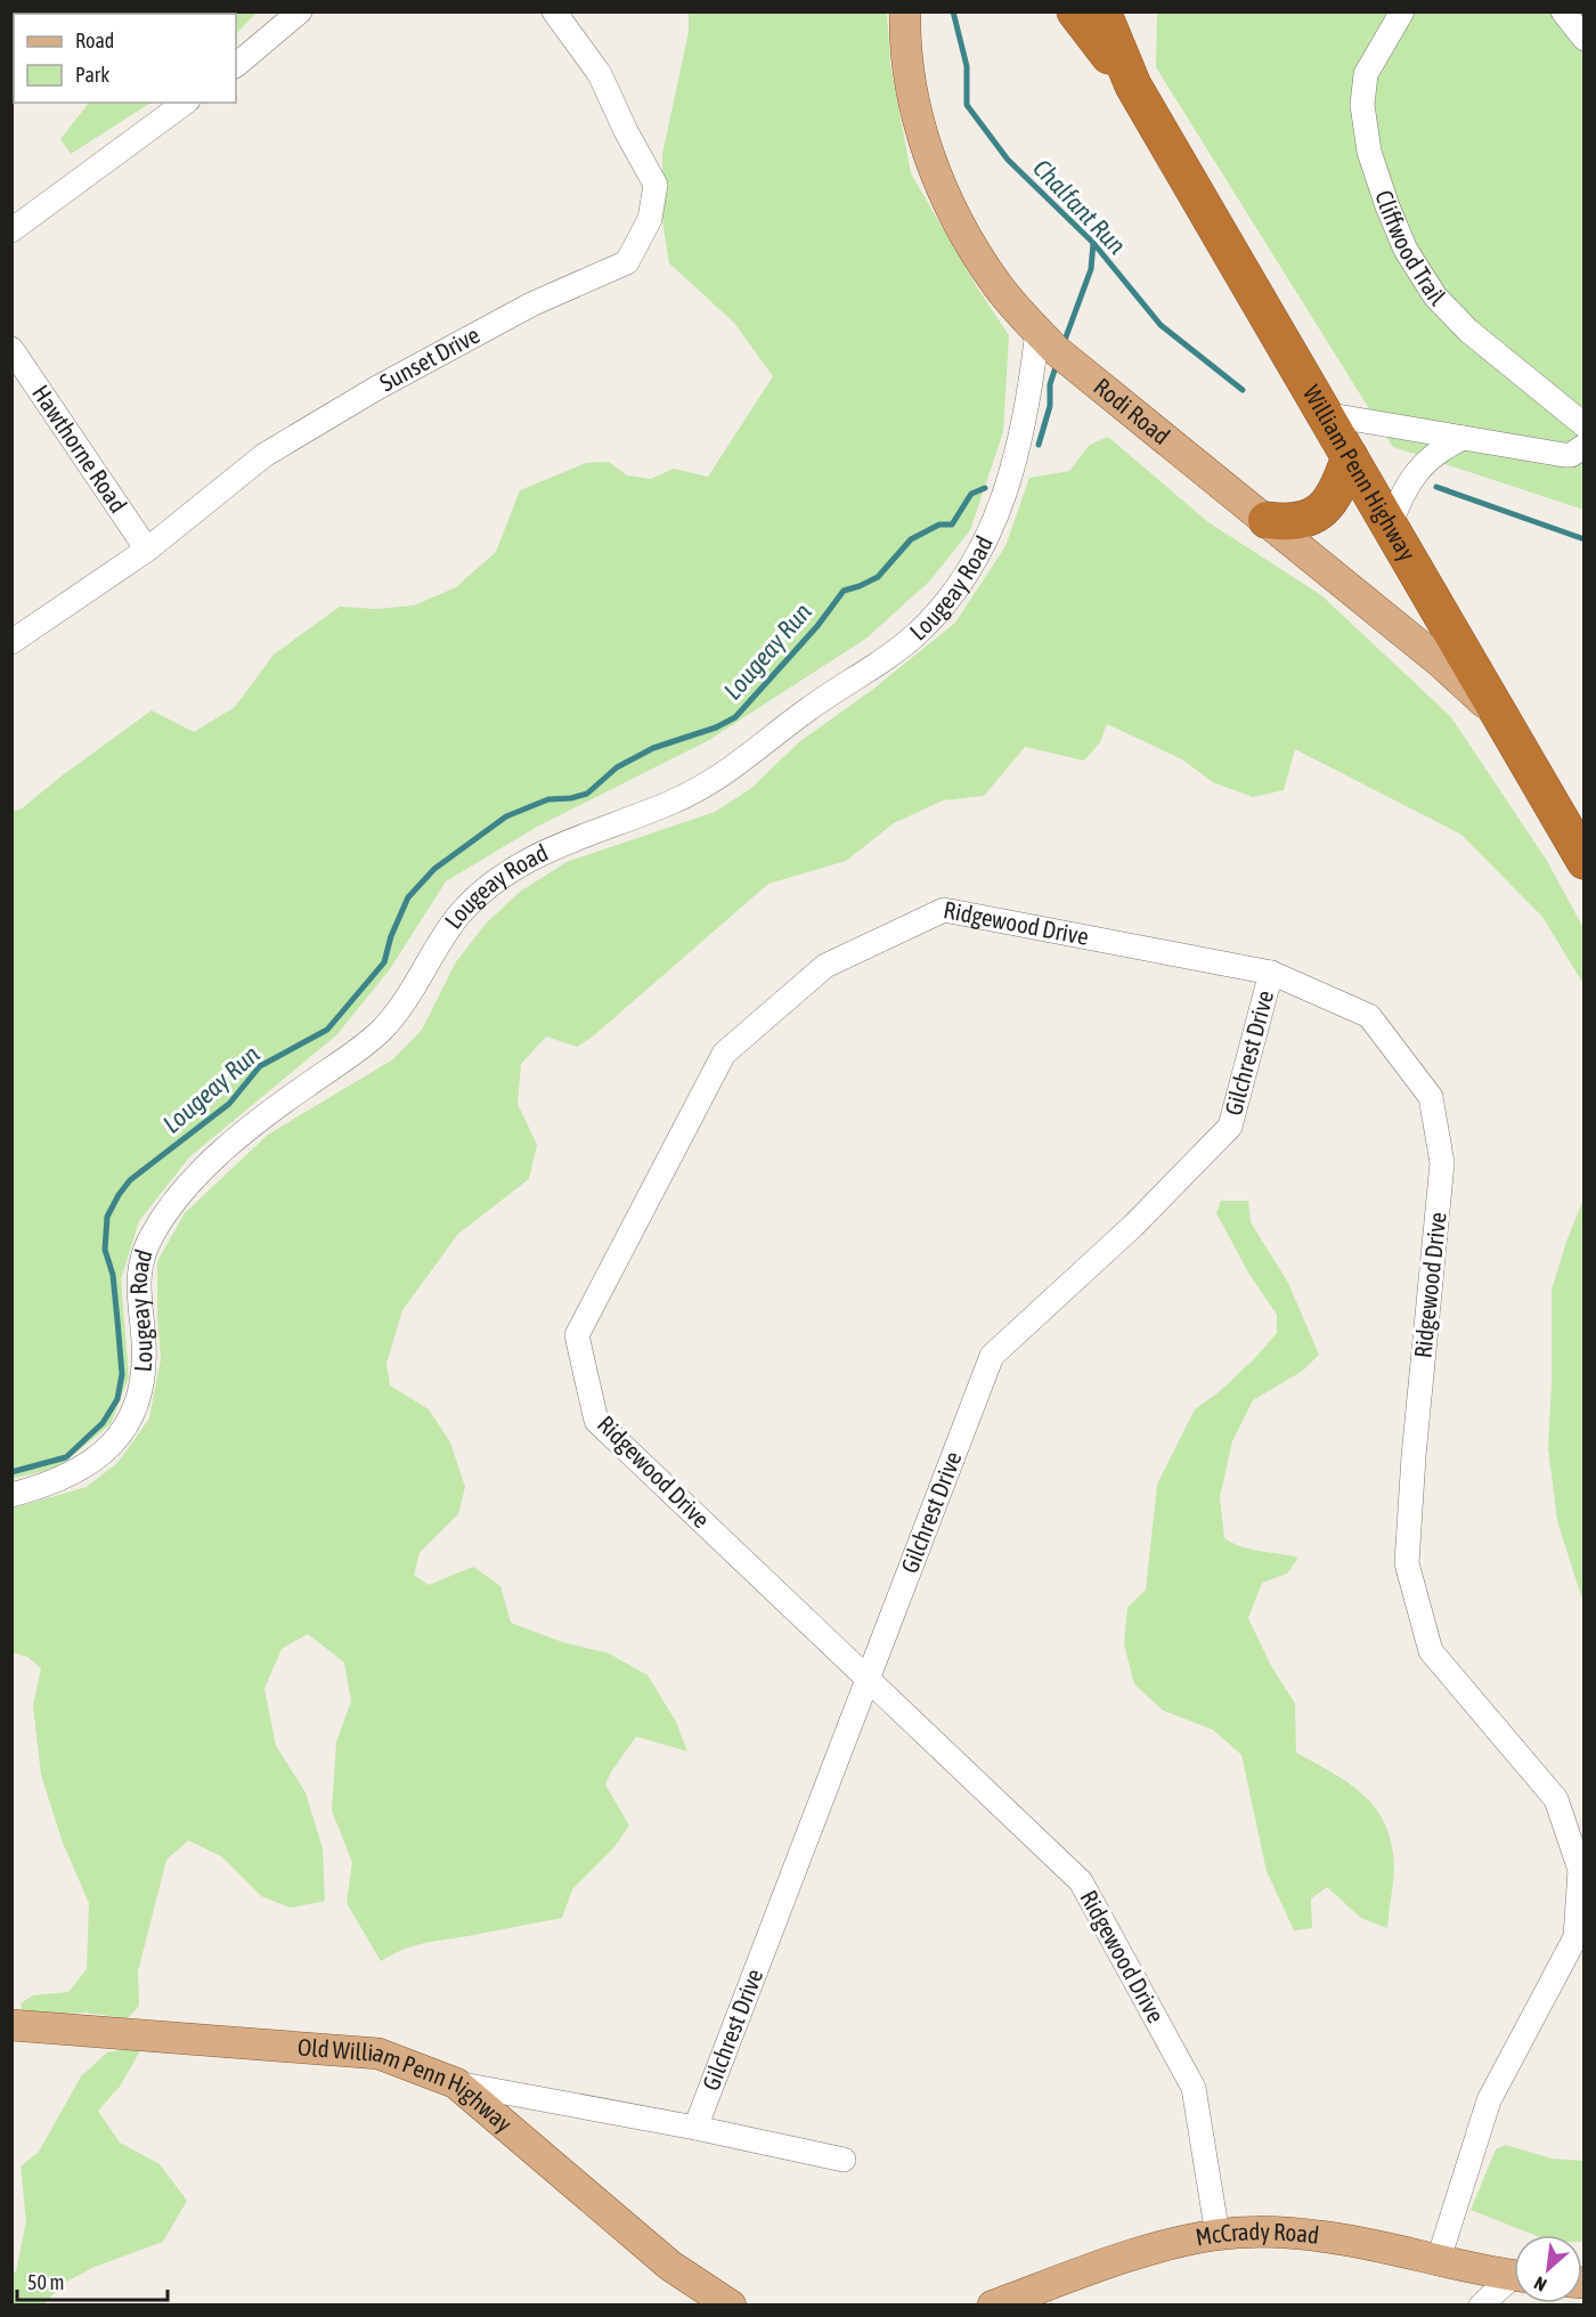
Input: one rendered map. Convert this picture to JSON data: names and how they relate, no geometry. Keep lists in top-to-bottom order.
{
  "streets": {
    "highway": ["William Penn Highway"],
    "main road": ["Rodi Road", "Old William Penn Highway", "McCrady Road"],
    "street": [
      "Cliffwood Trail",
      "Sunset Drive",
      "Hawthorne Road",
      "Lougeay Road",
      "Ridgewood Drive",
      "Gilchrest Drive"
    ]
  },
  "crossings": [
    ["Sunset Drive", "Hawthorne Road"],
    ["Rodi Road", "William Penn Highway"],
    ["Rodi Road", "Lougeay Road"],
    ["Ridgewood Drive", "Gilchrest Drive"],
    ["Ridgewood Drive", "McCrady Road"]
  ],
  "water": ["Chalfant Run", "Lougeay Run"],
  "legend": ["Road", "Park"],
  "scale_bar": "50 m",
  "north": "bottom left"
}
